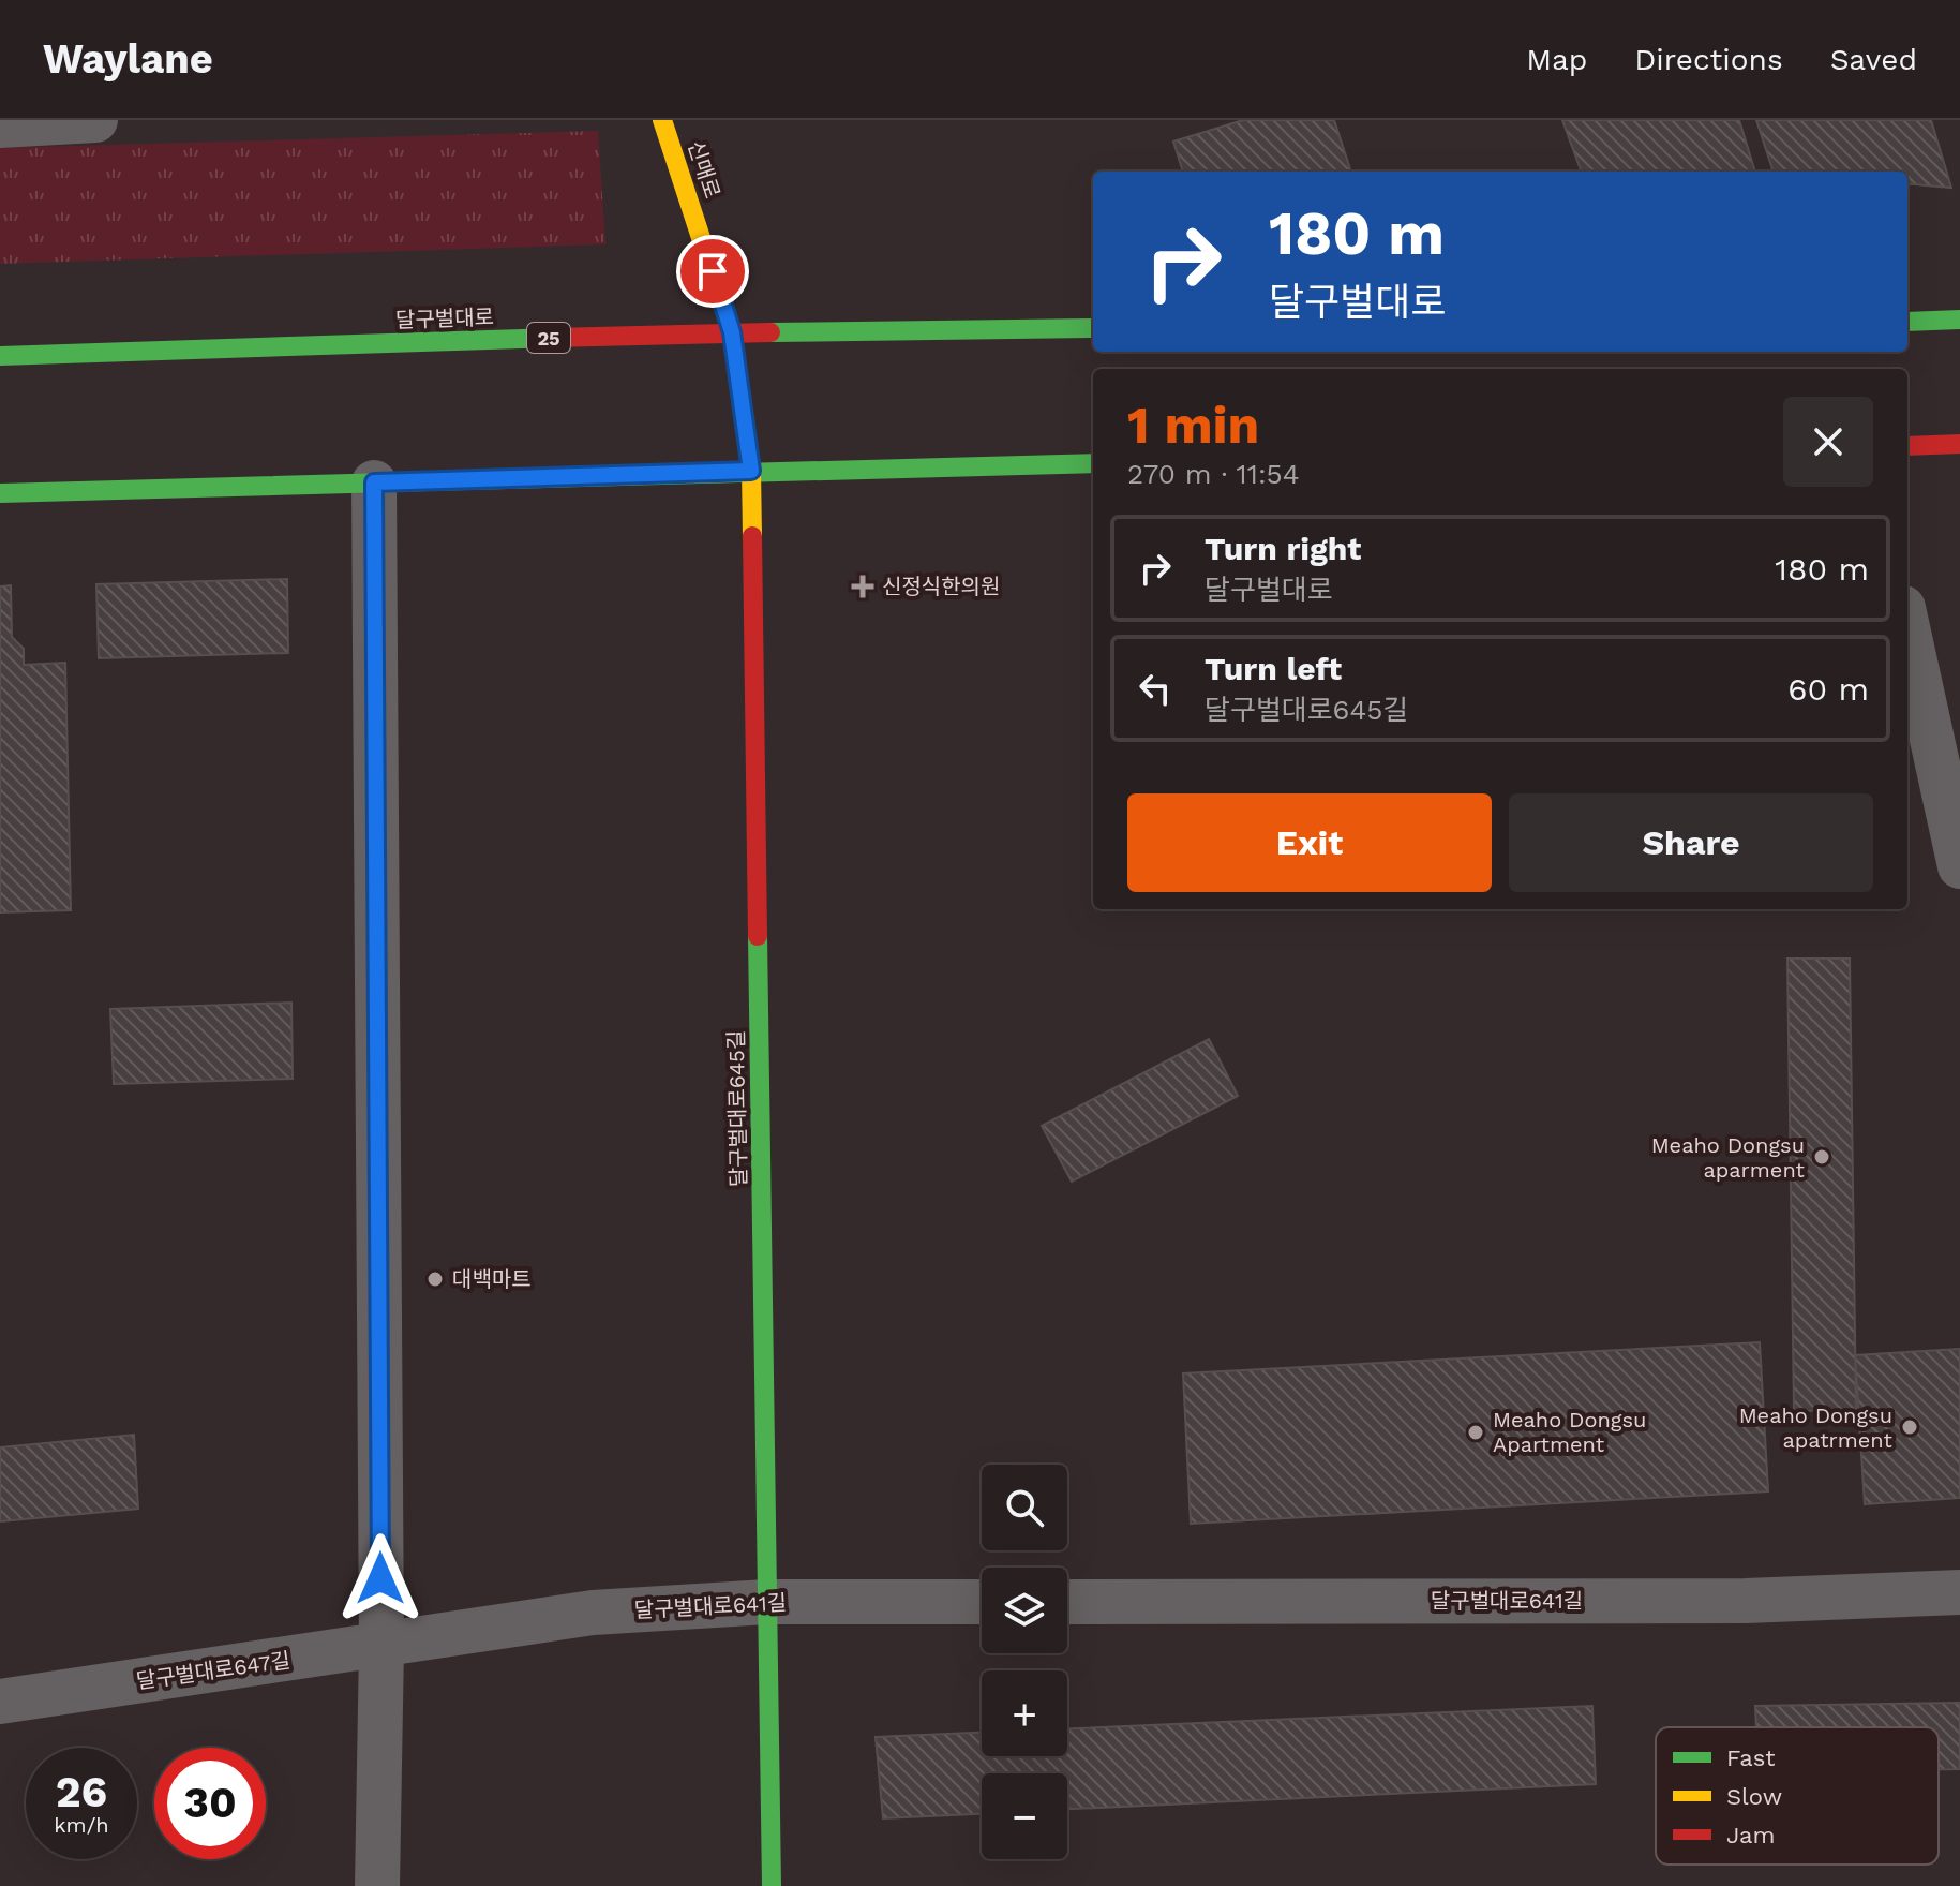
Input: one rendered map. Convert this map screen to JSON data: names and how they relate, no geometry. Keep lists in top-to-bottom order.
{
  "streets": {
    "main road": [
      "신매로",
      "달구벌대로",
      "25",
      "달구벌대로645길"
    ],
    "street": ["달구벌대로641길", "달구벌대로647길"]
  },
  "crossings": [
    ["신매로", "달구벌대로"],
    ["신매로", "달구벌대로645길"],
    ["달구벌대로", "달구벌대로645길"],
    ["달구벌대로645길", "달구벌대로641길"],
    ["달구벌대로641길", "달구벌대로647길"]
  ],
  "places": {
    "health": ["신정식한의원"],
    "other": [
      "Meaho Dongsu aparment",
      "대백마트",
      "Meaho Dongsu apatrment",
      "Meaho Dongsu Apartment"
    ]
  },
  "legend": ["Fast", "Slow", "Jam"],
  "page": {
    "header": "Waylane",
    "nav": ["Map", "Directions", "Saved"],
    "turn": ["180 m", "달구벌대로"],
    "heading": ["1 min", "270 m · 11:54"],
    "list": [
      {
        "name": "Turn right",
        "note": "달구벌대로",
        "value": "180 m"
      },
      {
        "name": "Turn left",
        "note": "달구벌대로645길",
        "value": "60 m"
      }
    ],
    "buttons": ["Exit", "Share"],
    "map_buttons": ["+", "−"],
    "speed": "26 km/h",
    "limit": "30"
  }
}
